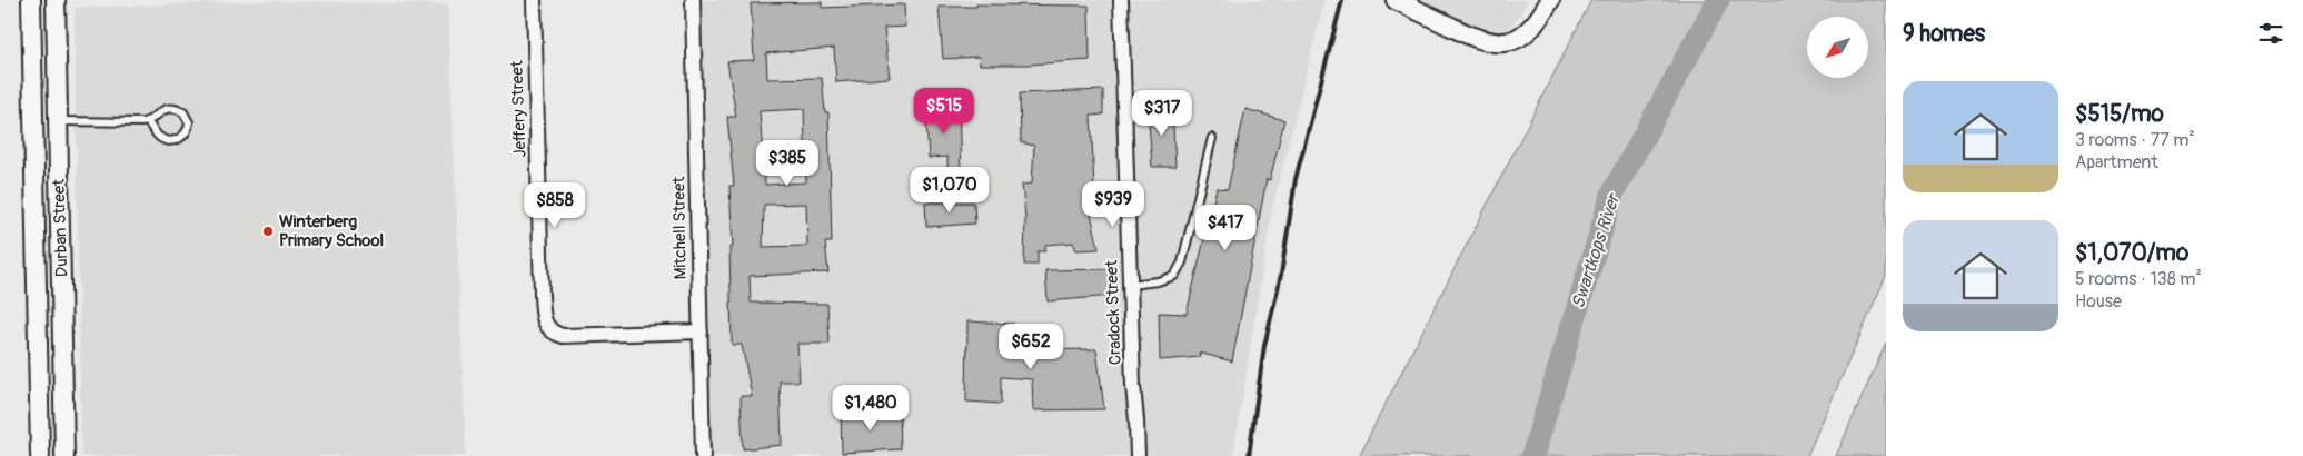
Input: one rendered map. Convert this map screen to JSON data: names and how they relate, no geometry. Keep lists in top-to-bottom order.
{
  "streets": {
    "street": [
      "Jeffery Street",
      "Durban Street",
      "Mitchell Street",
      "Cradock Street"
    ]
  },
  "crossings": [
    ["Jeffery Street", "Mitchell Street"]
  ],
  "water": ["Swartkops River"],
  "places": ["Winterberg Primary School"],
  "north": "bottom left",
  "page": {
    "heading": "9 homes",
    "list": [
      {
        "name": "$515/mo",
        "note": "3 rooms · 77 m² · Apartment"
      },
      {
        "name": "$1,070/mo",
        "note": "5 rooms · 138 m² · House"
      }
    ],
    "price": [
      "$515",
      "$317",
      "$385",
      "$1,070",
      "$939",
      "$858",
      "$417",
      "$652",
      "$1,480"
    ]
  }
}
